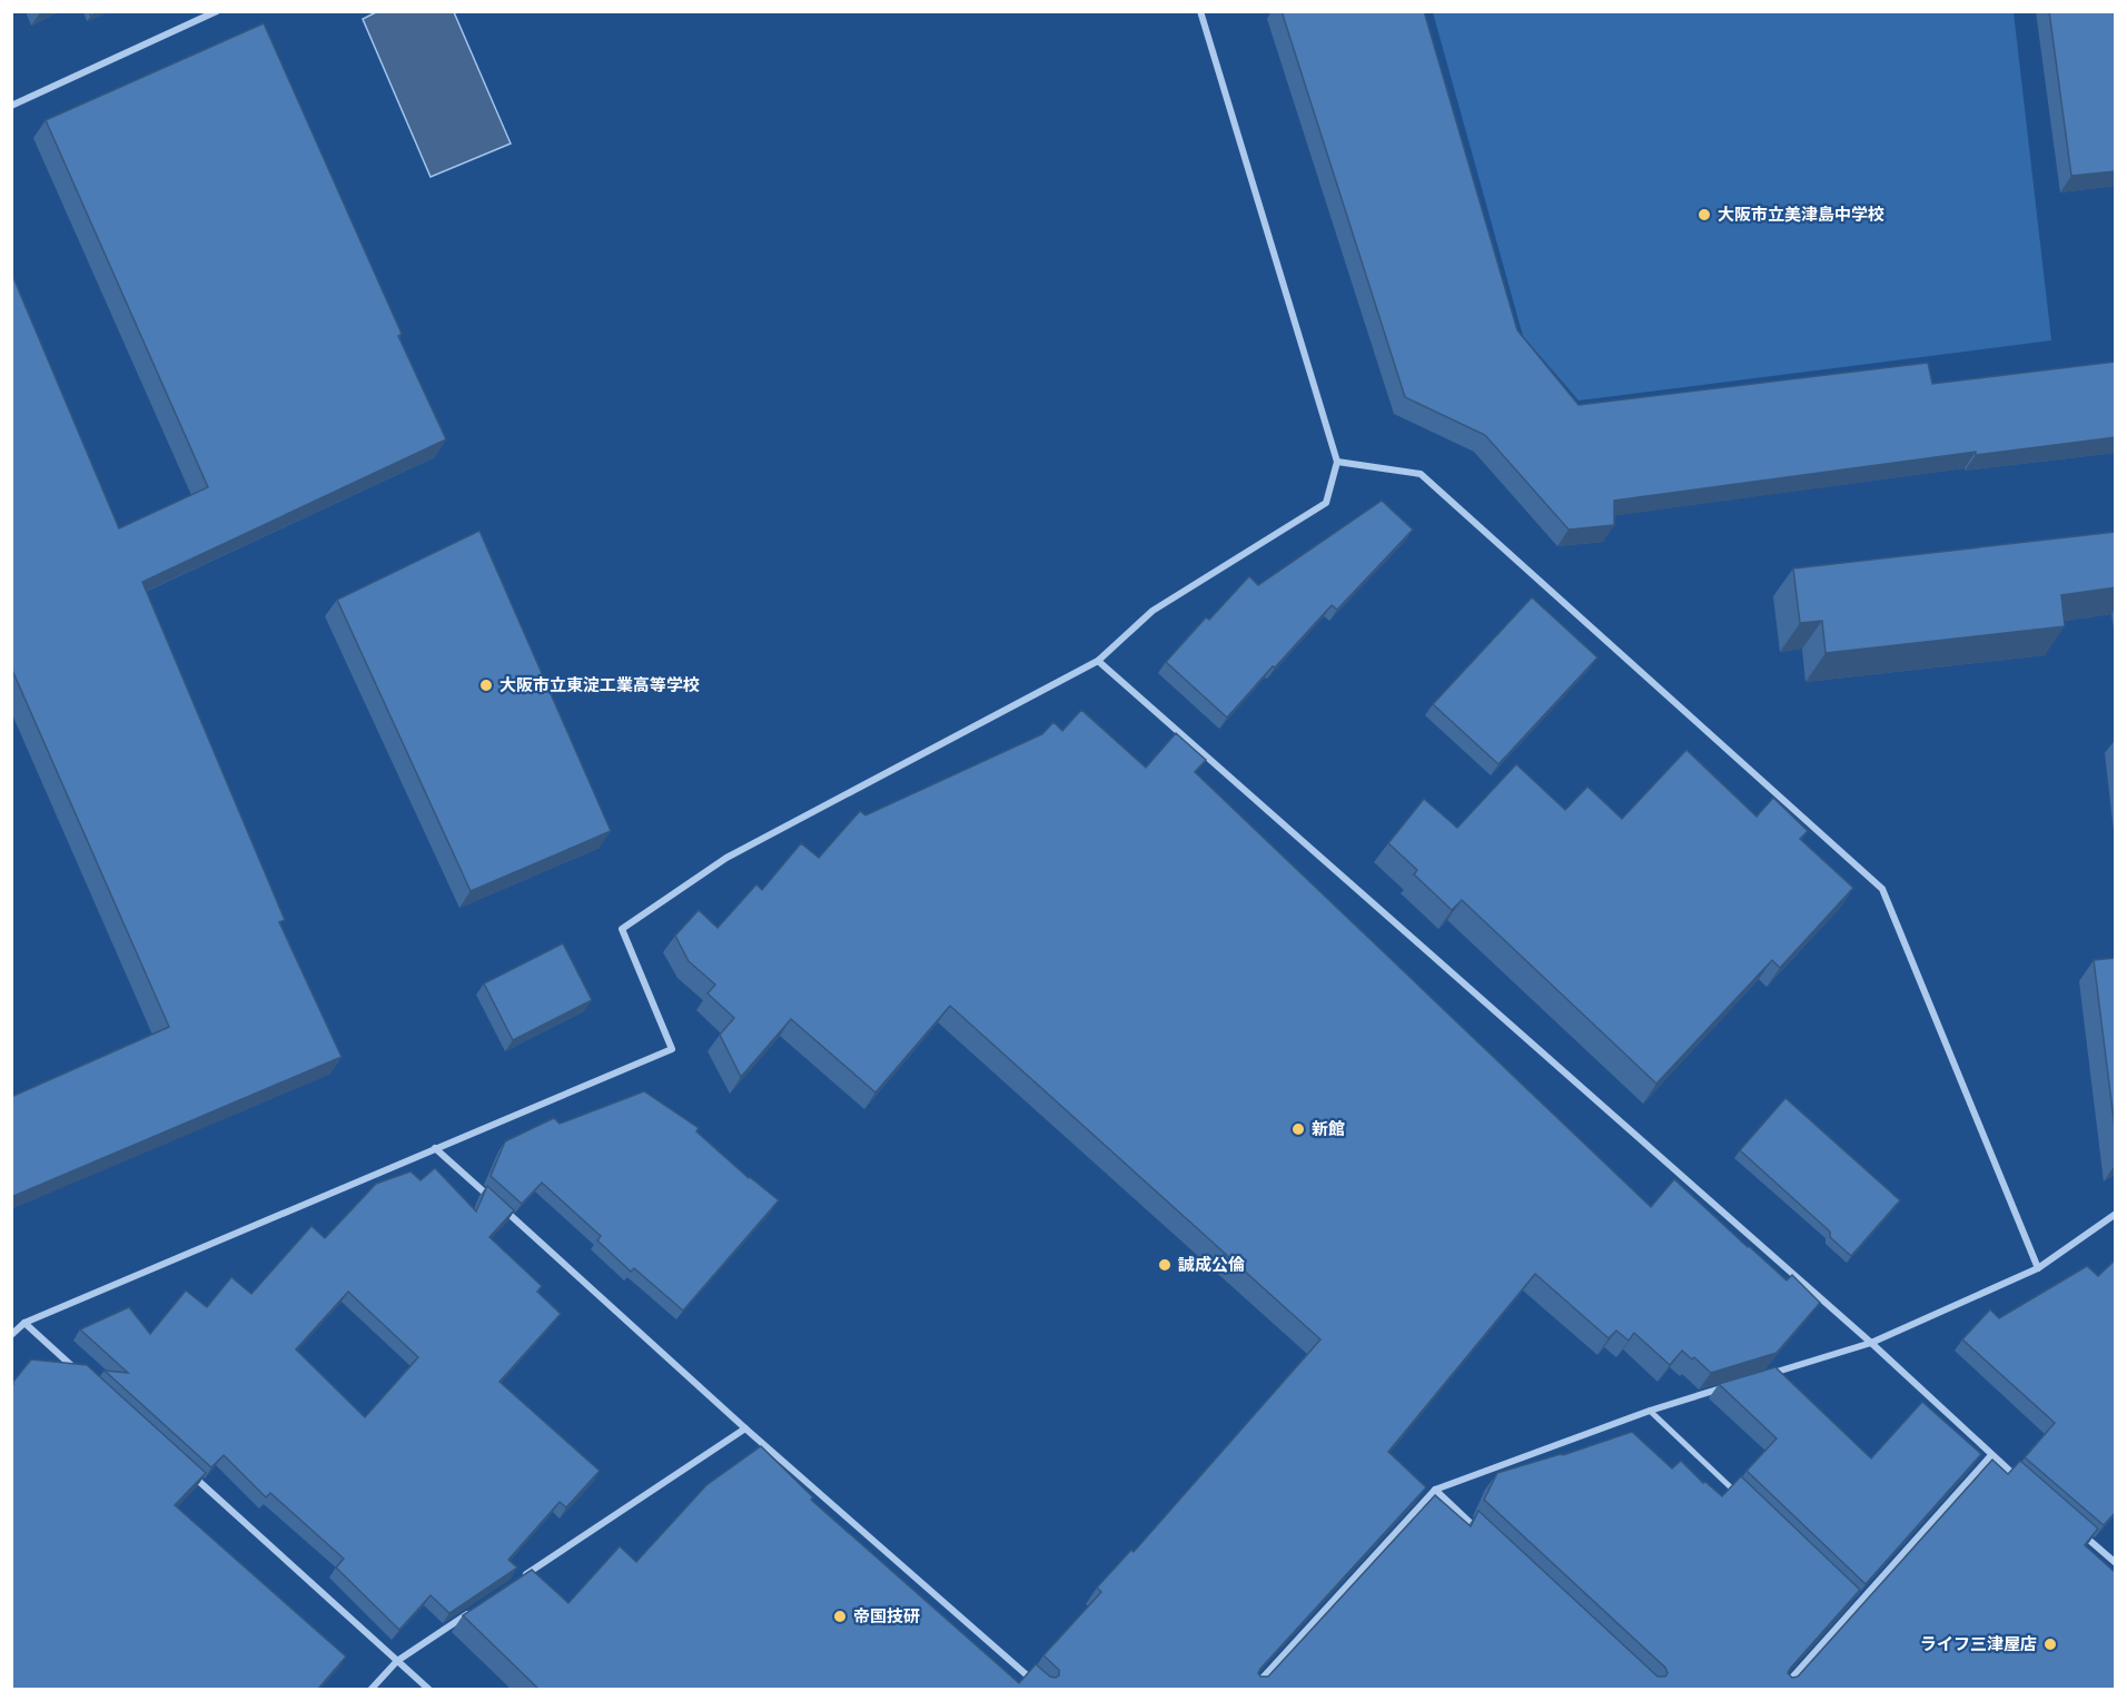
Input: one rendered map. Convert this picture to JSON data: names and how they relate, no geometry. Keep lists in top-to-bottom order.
{
  "places": [
    "大阪市立美津島中学校",
    "大阪市立東淀工業高等学校",
    "新館",
    "誠成公倫",
    "帝国技研",
    "ライフ三津屋店"
  ]
}
